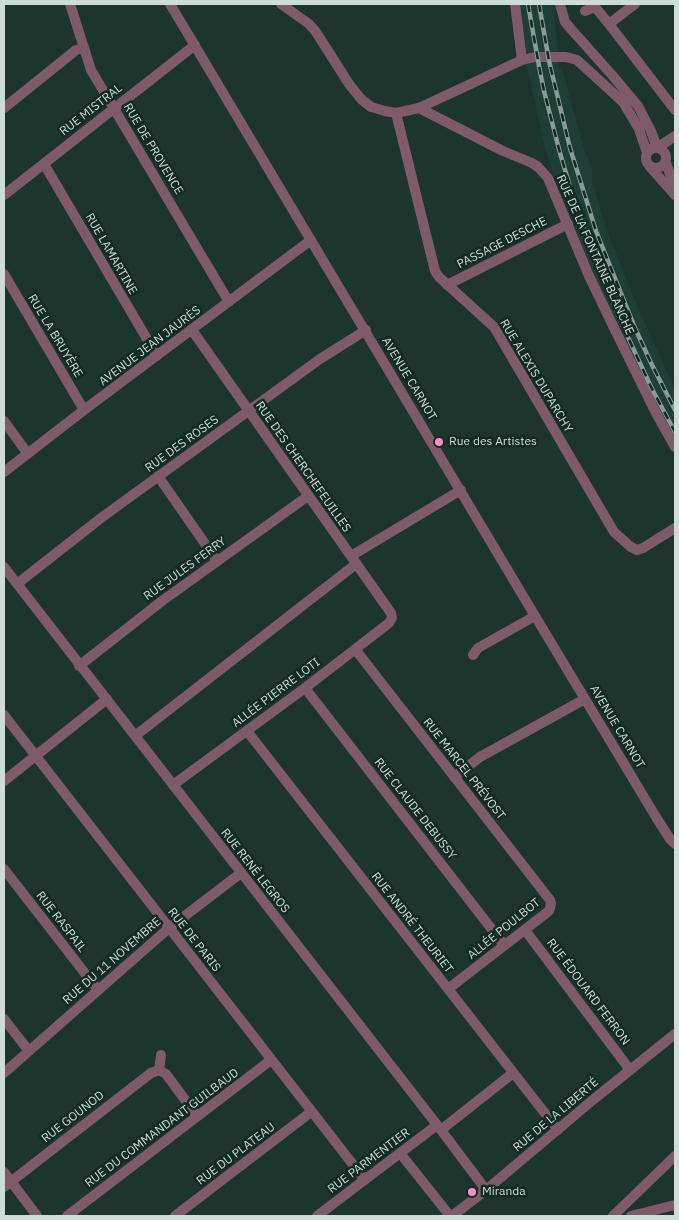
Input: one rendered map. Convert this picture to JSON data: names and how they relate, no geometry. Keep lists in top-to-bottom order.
{
  "streets": {
    "street": [
      "RUE MISTRAL",
      "RUE DE PROVENCE",
      "PASSAGE DESCHE",
      "RUE LAMARTINE",
      "RUE DE LA FONTAINE BLANCHE",
      "RUE LA BRUYÈRE",
      "AVENUE JEAN JAURÈS",
      "RUE ALEXIS DUPARCHY",
      "AVENUE CARNOT",
      "RUE DES ROSES",
      "RUE DES CHERCHEFEUILLES",
      "RUE JULES FERRY",
      "ALLÉE PIERRE LOTI",
      "RUE MARCEL PRÉVOST",
      "RUE CLAUDE DEBUSSY",
      "RUE RENÉ LEGROS",
      "RUE RASPAIL",
      "RUE ANDRÉ THEURIET",
      "ALLÉE POULBOT",
      "RUE DE PARIS",
      "RUE DU 11 NOVEMBRE",
      "RUE ÉDOUARD FERRON",
      "RUE DE LA LIBERTÉ",
      "RUE GOUNOD",
      "RUE DU COMMANDANT GUILBAUD",
      "RUE DU PLATEAU",
      "RUE PARMENTIER"
    ]
  },
  "crossings": [
    ["RUE MISTRAL", "RUE DE PROVENCE"],
    ["RUE MISTRAL", "RUE LAMARTINE"],
    ["RUE MISTRAL", "AVENUE CARNOT"],
    ["RUE DE PROVENCE", "AVENUE JEAN JAURÈS"],
    ["PASSAGE DESCHE", "RUE DE LA FONTAINE BLANCHE"],
    ["PASSAGE DESCHE", "RUE ALEXIS DUPARCHY"],
    ["RUE LAMARTINE", "AVENUE JEAN JAURÈS"],
    ["RUE LA BRUYÈRE", "AVENUE JEAN JAURÈS"],
    ["AVENUE JEAN JAURÈS", "AVENUE CARNOT"],
    ["AVENUE JEAN JAURÈS", "RUE DES CHERCHEFEUILLES"],
    ["AVENUE CARNOT", "RUE DES ROSES"],
    ["RUE DES ROSES", "RUE DES CHERCHEFEUILLES"],
    ["RUE DES ROSES", "RUE RENÉ LEGROS"],
    ["RUE DES CHERCHEFEUILLES", "RUE JULES FERRY"],
    ["RUE DES CHERCHEFEUILLES", "ALLÉE PIERRE LOTI"],
    ["RUE JULES FERRY", "RUE RENÉ LEGROS"],
    ["ALLÉE PIERRE LOTI", "RUE MARCEL PRÉVOST"],
    ["ALLÉE PIERRE LOTI", "RUE CLAUDE DEBUSSY"],
    ["ALLÉE PIERRE LOTI", "RUE RENÉ LEGROS"],
    ["ALLÉE PIERRE LOTI", "RUE ANDRÉ THEURIET"],
    ["RUE MARCEL PRÉVOST", "ALLÉE POULBOT"],
    ["RUE CLAUDE DEBUSSY", "ALLÉE POULBOT"],
    ["RUE RENÉ LEGROS", "RUE DU 11 NOVEMBRE"],
    ["RUE RENÉ LEGROS", "RUE DE LA LIBERTÉ"],
    ["RUE RENÉ LEGROS", "RUE PARMENTIER"],
    ["RUE RASPAIL", "RUE DU 11 NOVEMBRE"],
    ["RUE ANDRÉ THEURIET", "ALLÉE POULBOT"],
    ["RUE ANDRÉ THEURIET", "RUE DE LA LIBERTÉ"],
    ["RUE ANDRÉ THEURIET", "RUE PARMENTIER"],
    ["ALLÉE POULBOT", "RUE ÉDOUARD FERRON"],
    ["RUE DE PARIS", "RUE DU 11 NOVEMBRE"],
    ["RUE DE PARIS", "RUE DU COMMANDANT GUILBAUD"],
    ["RUE DE PARIS", "RUE DU PLATEAU"],
    ["RUE DE PARIS", "RUE PARMENTIER"],
    ["RUE ÉDOUARD FERRON", "RUE DE LA LIBERTÉ"]
  ],
  "places": ["Rue des Artistes", "Miranda"]
}
